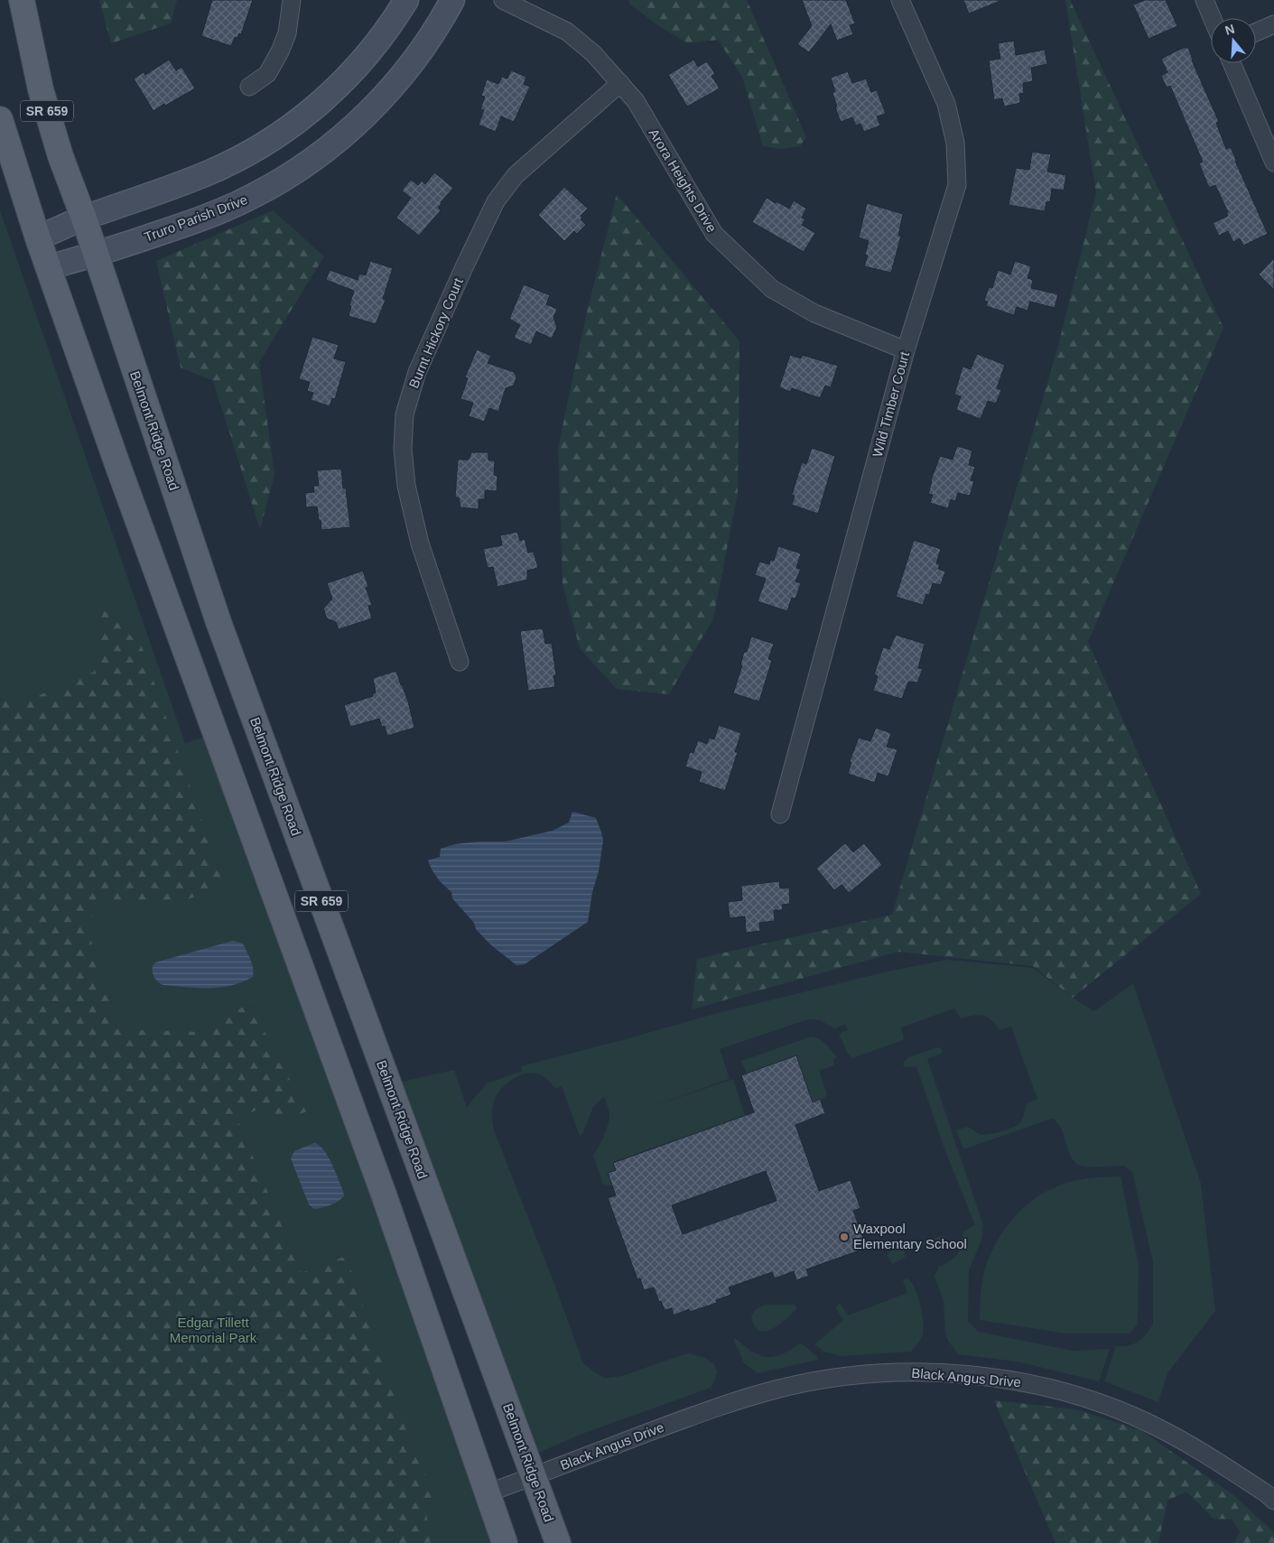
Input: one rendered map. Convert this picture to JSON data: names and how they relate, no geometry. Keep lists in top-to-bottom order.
{
  "streets": {
    "main road": ["SR 659", "Belmont Ridge Road"],
    "street": [
      "Arora Heights Drive",
      "Truro Parish Drive",
      "Burnt Hickory Court",
      "Wild Timber Court",
      "Black Angus Drive"
    ]
  },
  "crossings": [
    ["SR 659", "Truro Parish Drive"],
    ["SR 659", "Black Angus Drive"],
    ["Arora Heights Drive", "Burnt Hickory Court"],
    ["Arora Heights Drive", "Wild Timber Court"],
    ["Truro Parish Drive", "Belmont Ridge Road"],
    ["Belmont Ridge Road", "Black Angus Drive"]
  ],
  "parks": ["Edgar Tillett Memorial Park"],
  "places": ["Waxpool Elementary School"],
  "north": "top"
}
